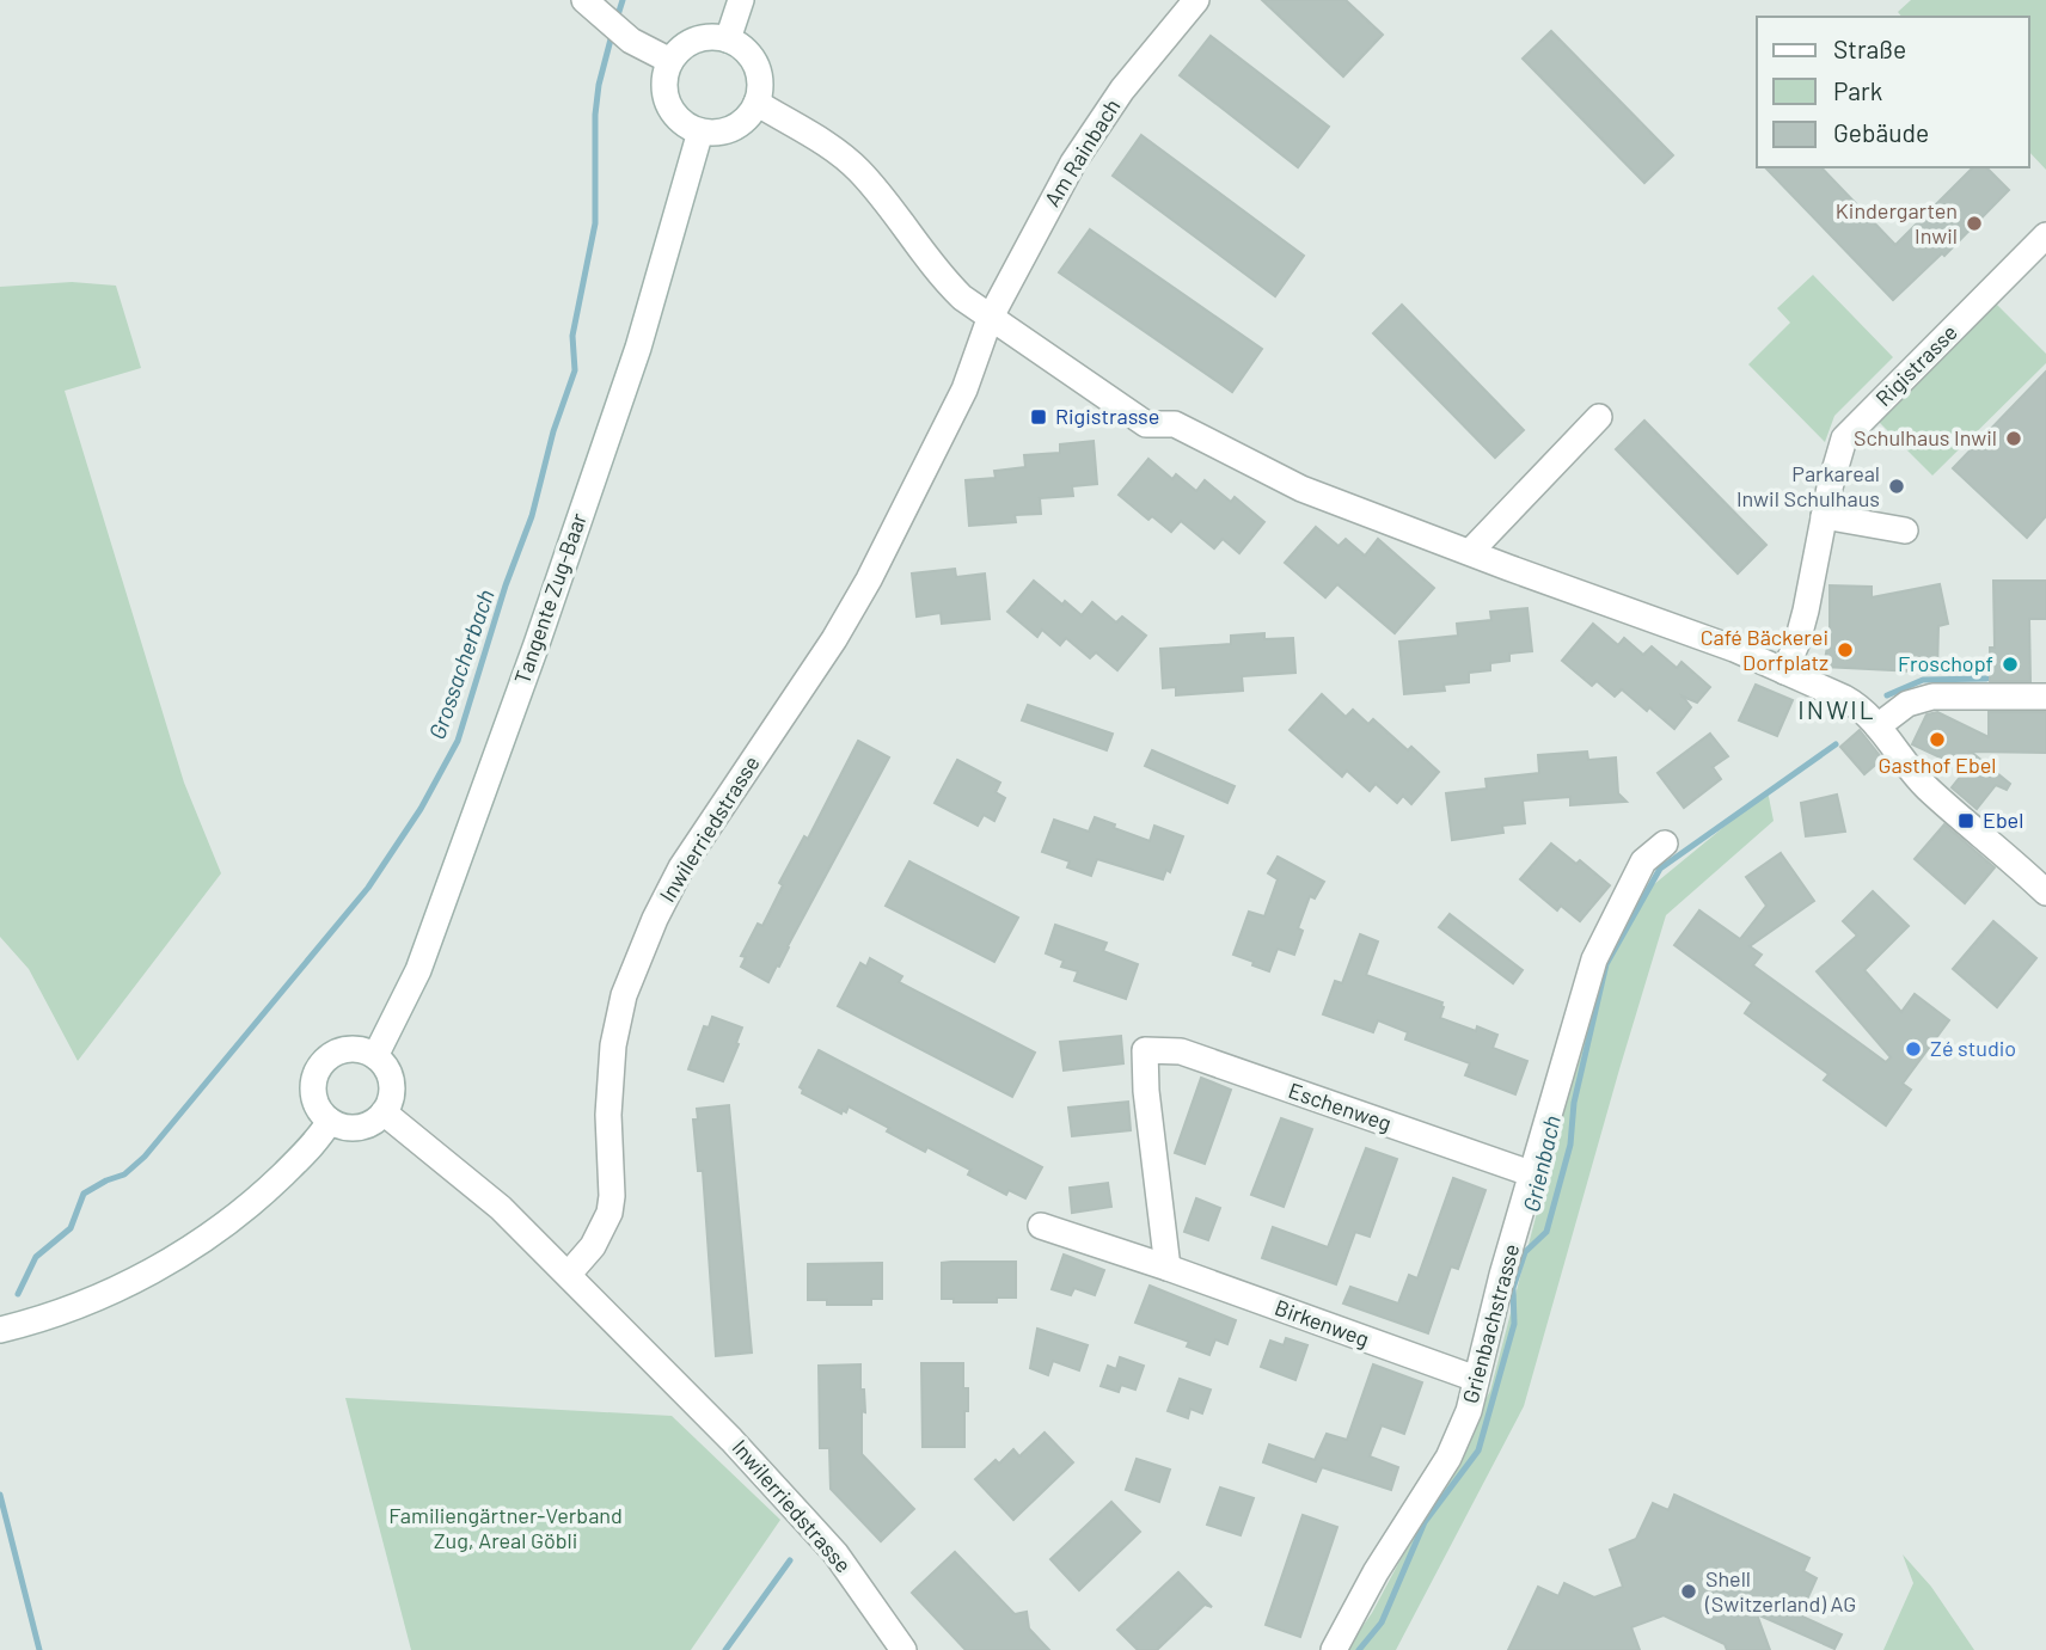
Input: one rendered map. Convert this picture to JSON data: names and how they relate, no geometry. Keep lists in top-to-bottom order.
{
  "streets": {
    "street": [
      "Am Rainbach",
      "Rigistrasse",
      "Tangente Zug-Baar",
      "Inwilerriedstrasse",
      "Eschenweg",
      "Birkenweg",
      "Grienbachstrasse"
    ]
  },
  "crossings": [
    ["Am Rainbach", "Inwilerriedstrasse"],
    ["Eschenweg", "Birkenweg"],
    ["Eschenweg", "Grienbachstrasse"],
    ["Birkenweg", "Grienbachstrasse"]
  ],
  "districts": ["INWIL"],
  "water": ["Grossacherbach", "Grienbach"],
  "parks": ["Familiengärtner-Verband Zug, Areal Göbli"],
  "places": {
    "other": [
      "Kindergarten Inwil",
      "Schulhaus Inwil",
      "Parkareal Inwil Schulhaus",
      "Café Bäckerei Dorfplatz",
      "Froschopf",
      "Gasthof Ebel",
      "Zé studio",
      "Shell (Switzerland) AG"
    ],
    "transit": ["Rigistrasse", "Ebel"]
  },
  "legend": ["Straße", "Park", "Gebäude"]
}
